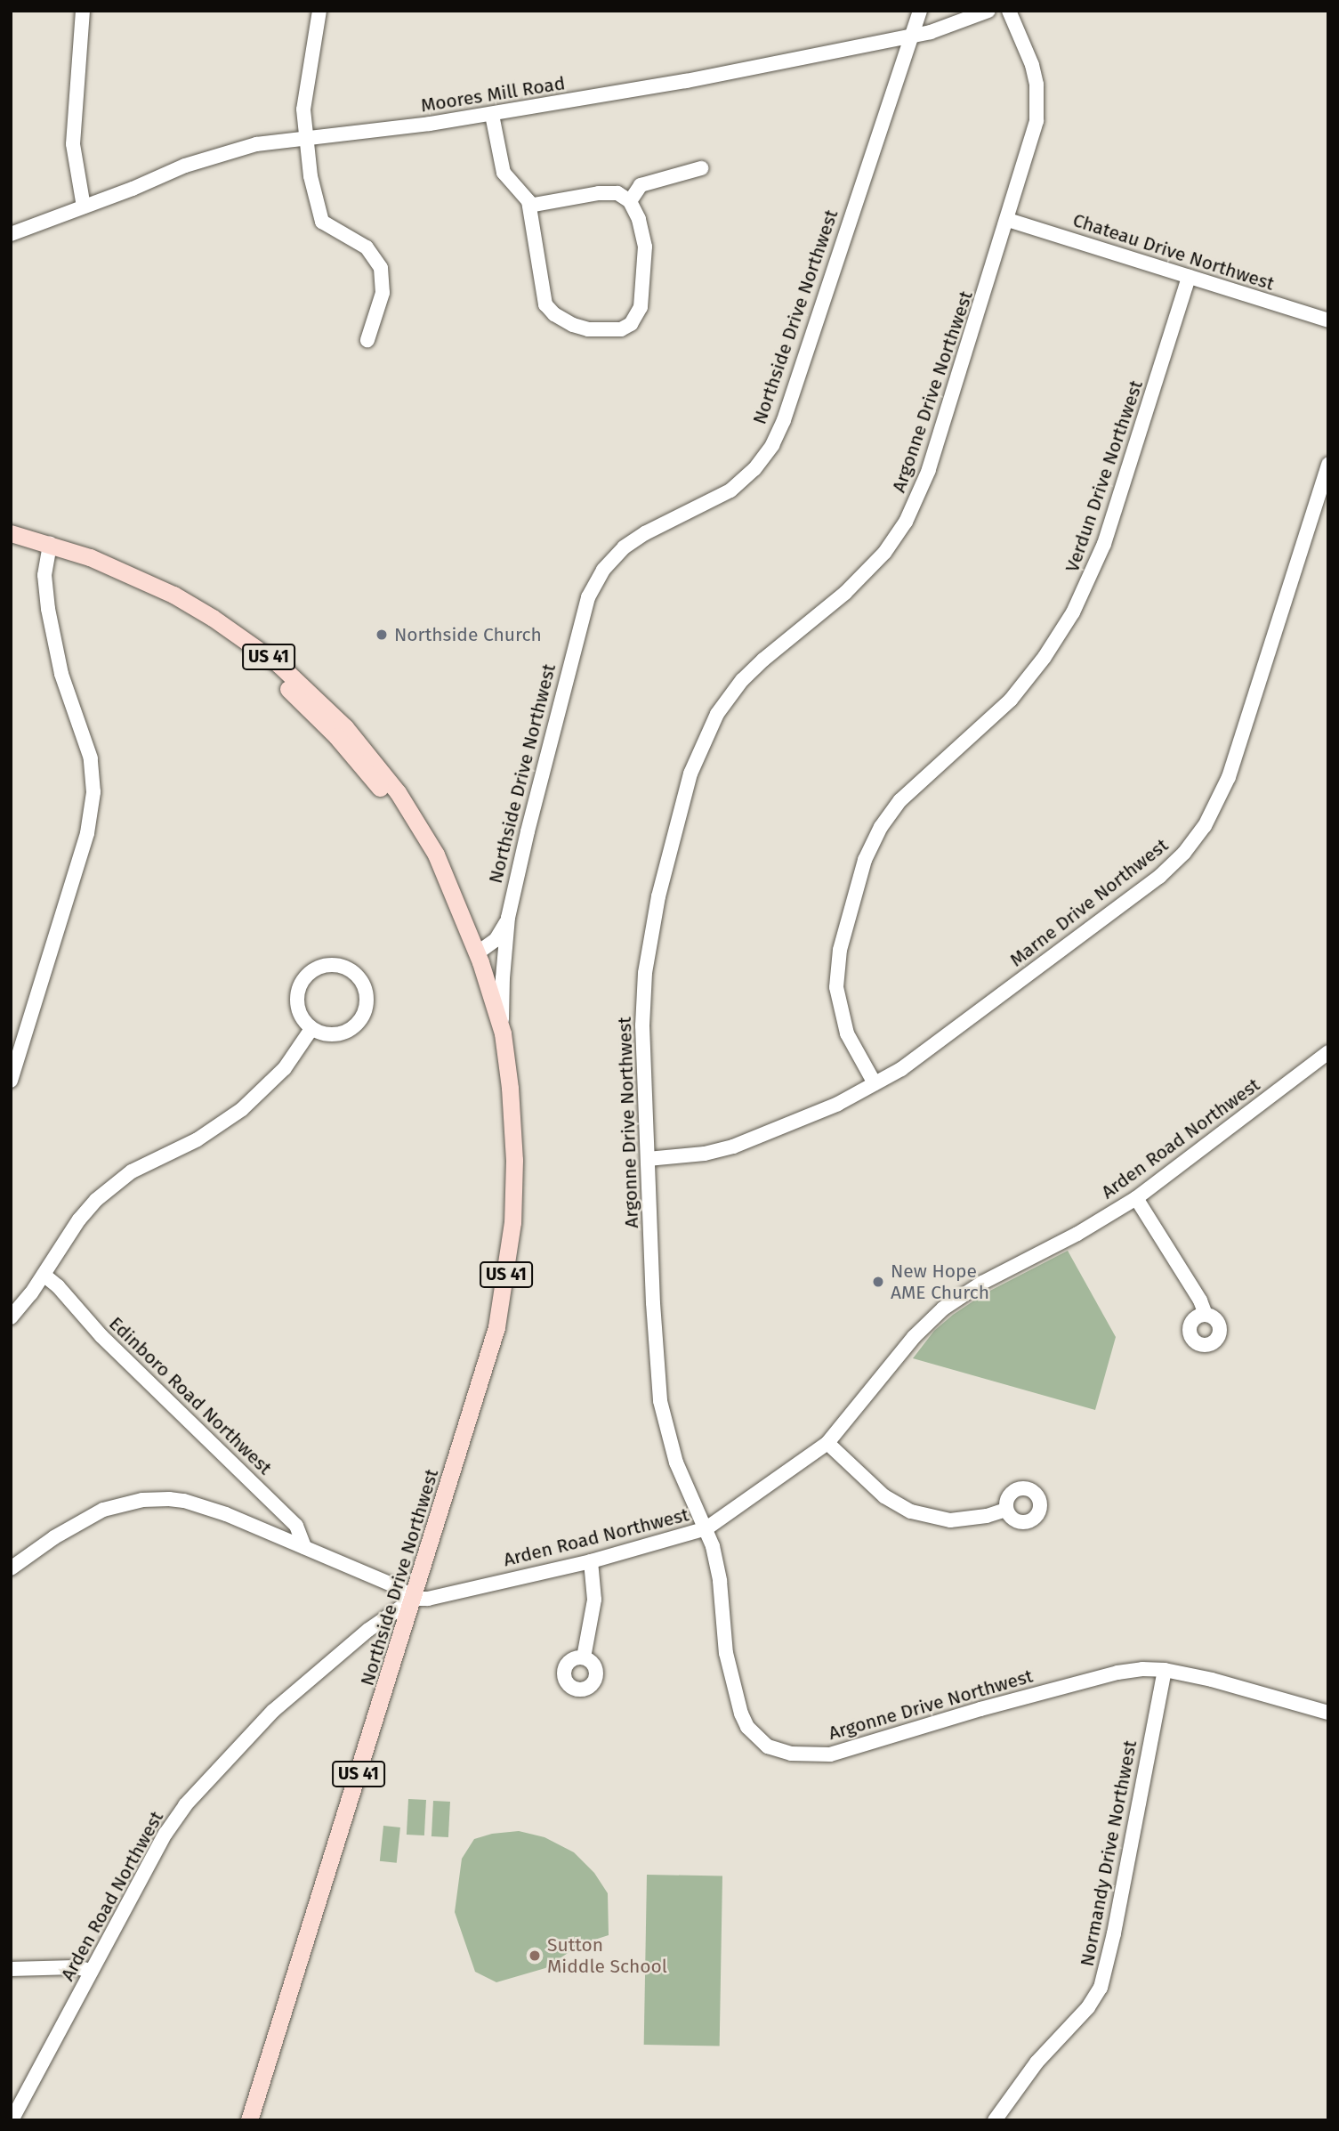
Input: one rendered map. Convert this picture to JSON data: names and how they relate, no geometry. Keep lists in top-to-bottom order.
{
  "streets": {
    "main road": ["Northside Drive Northwest", "US 41"],
    "street": [
      "Moores Mill Road",
      "Chateau Drive Northwest",
      "Argonne Drive Northwest",
      "Verdun Drive Northwest",
      "Marne Drive Northwest",
      "Arden Road Northwest",
      "Edinboro Road Northwest",
      "Normandy Drive Northwest"
    ]
  },
  "crossings": [
    ["Moores Mill Road", "Northside Drive Northwest"],
    ["Chateau Drive Northwest", "Argonne Drive Northwest"],
    ["Chateau Drive Northwest", "Verdun Drive Northwest"],
    ["Northside Drive Northwest", "US 41"],
    ["Northside Drive Northwest", "Arden Road Northwest"],
    ["Argonne Drive Northwest", "Marne Drive Northwest"],
    ["Argonne Drive Northwest", "Arden Road Northwest"],
    ["Argonne Drive Northwest", "Normandy Drive Northwest"],
    ["Verdun Drive Northwest", "Marne Drive Northwest"]
  ],
  "places": ["Northside Church", "New Hope AME Church", "Sutton Middle School"]
}
